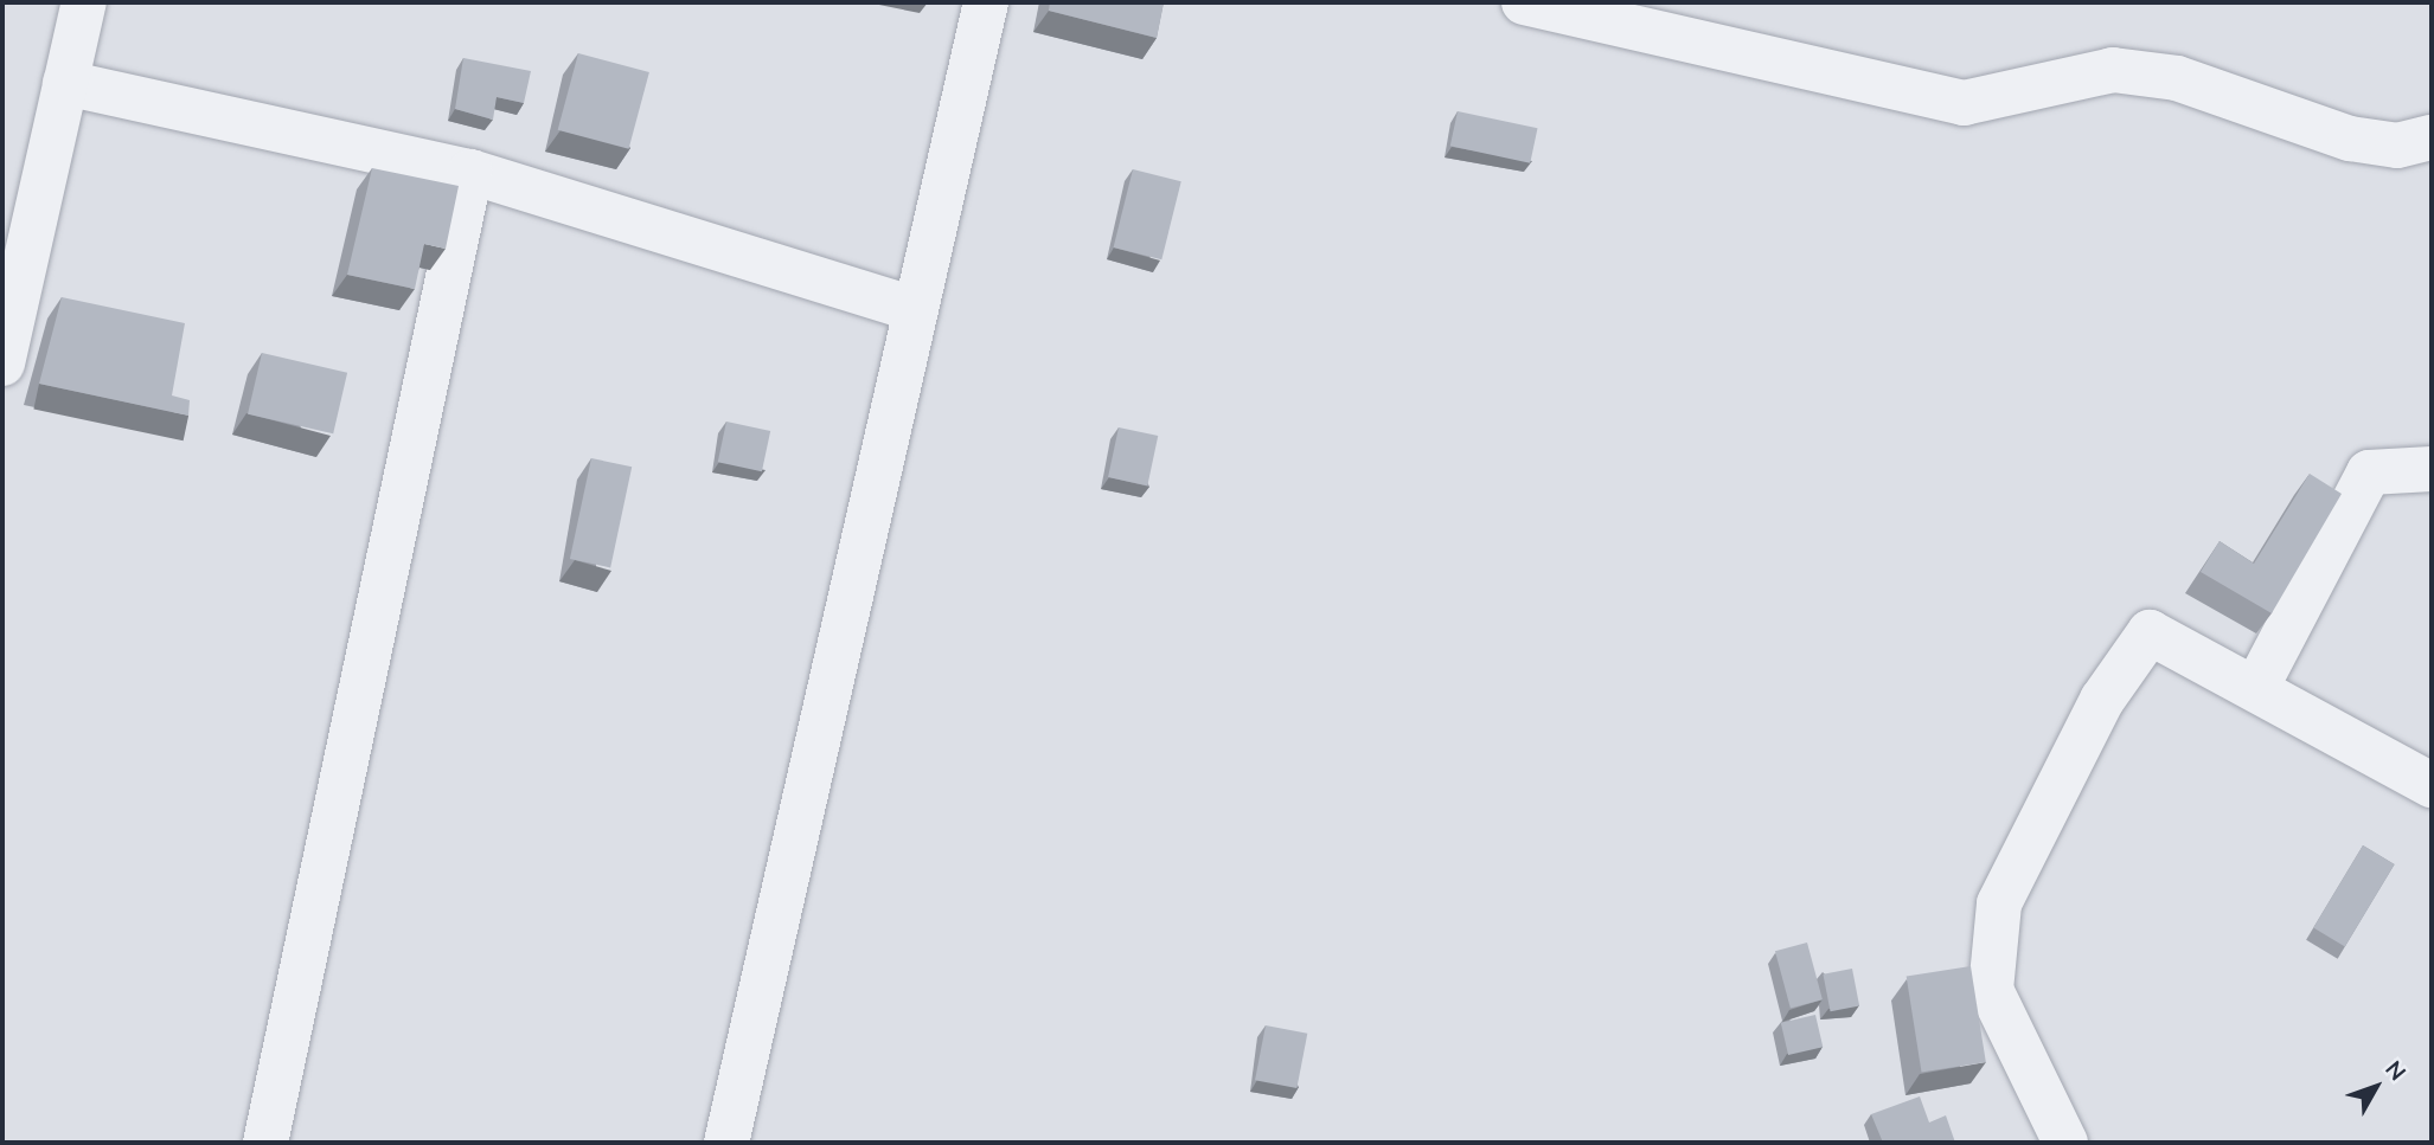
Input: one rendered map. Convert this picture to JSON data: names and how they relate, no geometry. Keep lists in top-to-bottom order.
{
  "north": "top right"
}
